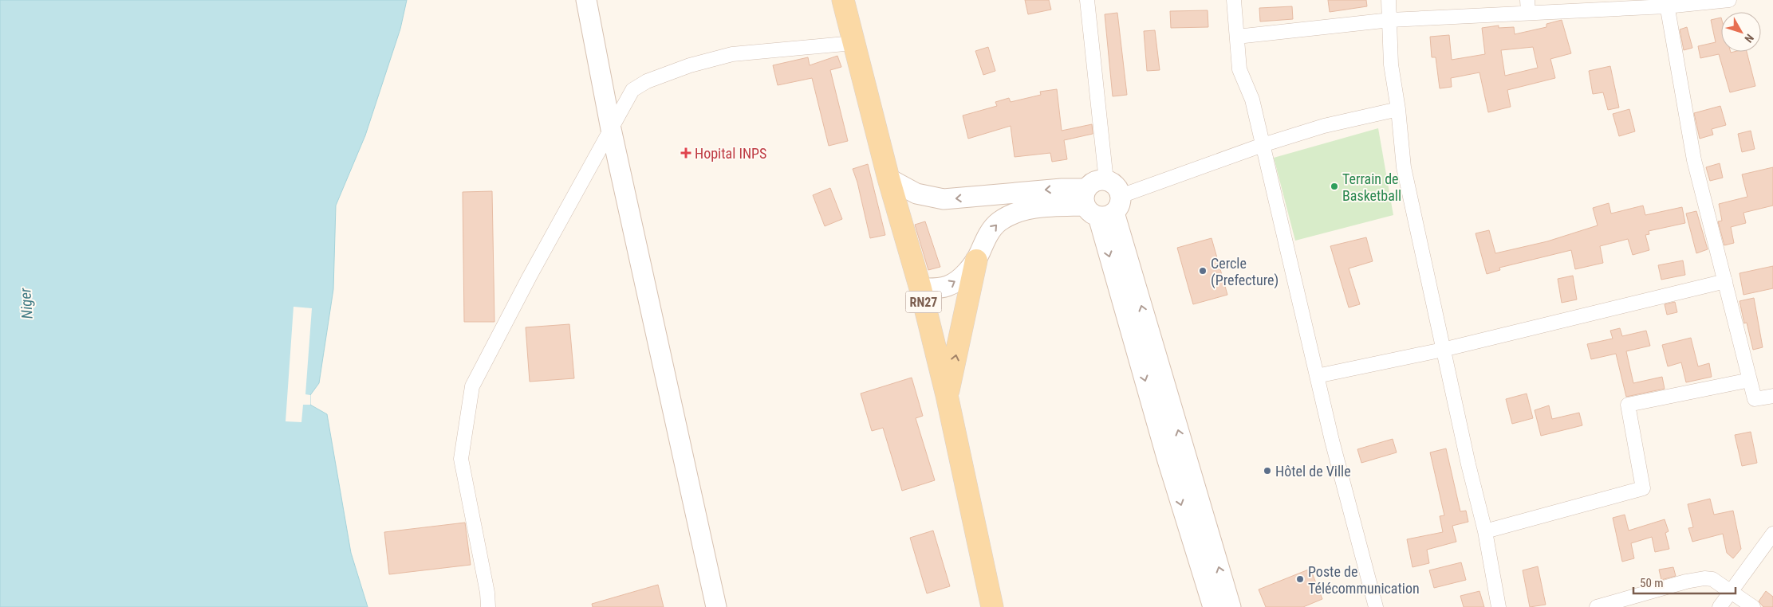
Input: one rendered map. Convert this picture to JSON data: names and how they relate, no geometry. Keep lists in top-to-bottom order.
{
  "streets": {
    "main road": ["RN27"]
  },
  "water": ["Niger"],
  "places": {
    "health": ["Hopital INPS"],
    "other": [
      "Terrain de Basketball",
      "Cercle (Prefecture)",
      "Hôtel de Ville",
      "Poste de Télécommunication"
    ]
  },
  "scale_bar": "50 m",
  "north": "bottom right"
}
